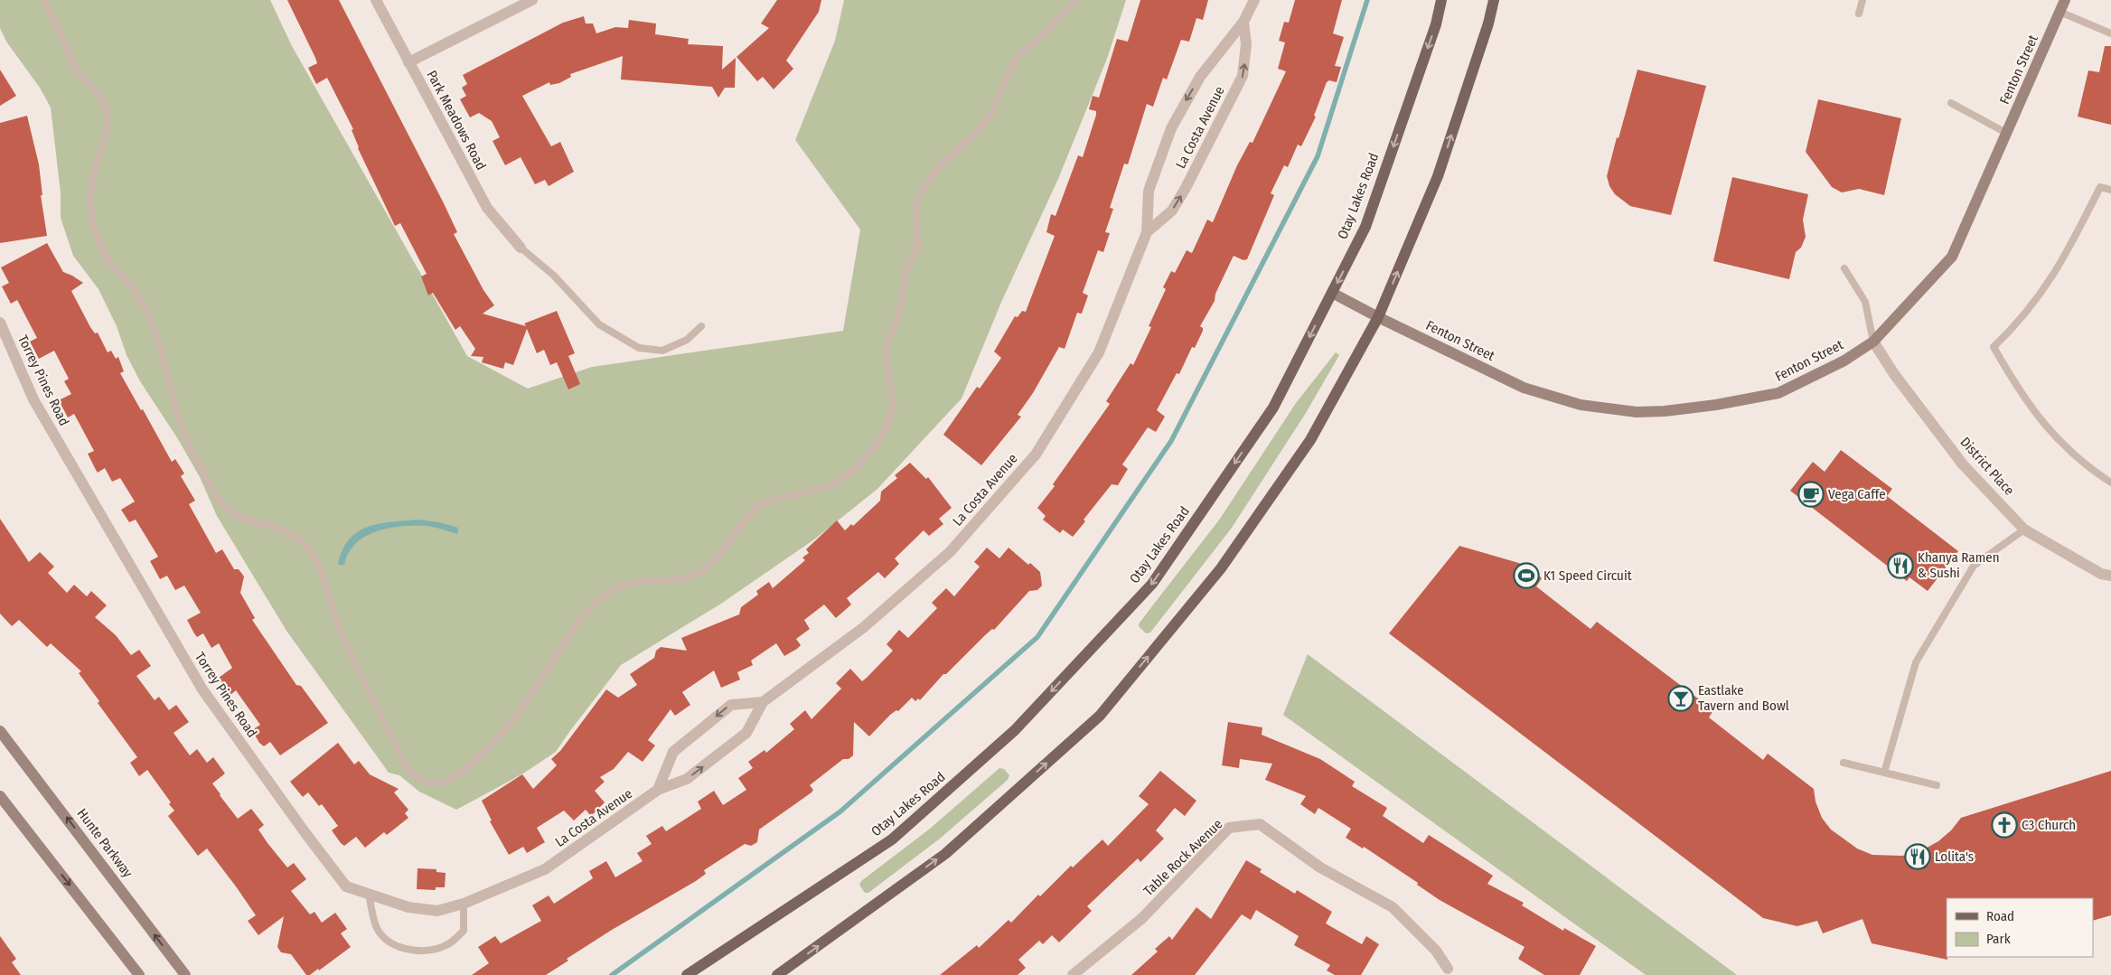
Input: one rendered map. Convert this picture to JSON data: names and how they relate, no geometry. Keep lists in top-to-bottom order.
{
  "streets": {
    "main road": ["Otay Lakes Road"],
    "street": [
      "Fenton Street",
      "Park Meadows Road",
      "La Costa Avenue",
      "Torrey Pines Road",
      "District Place",
      "Hunte Parkway",
      "Table Rock Avenue"
    ]
  },
  "crossings": [
    ["Fenton Street", "Otay Lakes Road"],
    ["Fenton Street", "District Place"],
    ["La Costa Avenue", "Torrey Pines Road"]
  ],
  "places": {
    "cafe": ["Vega Caffe"],
    "restaurant": ["Khanya Ramen & Sushi", "Lolita's"],
    "sports": ["K1 Speed Circuit"],
    "bar": ["Eastlake Tavern and Bowl"],
    "church": ["C3 Church"]
  },
  "legend": ["Road", "Park"]
}
